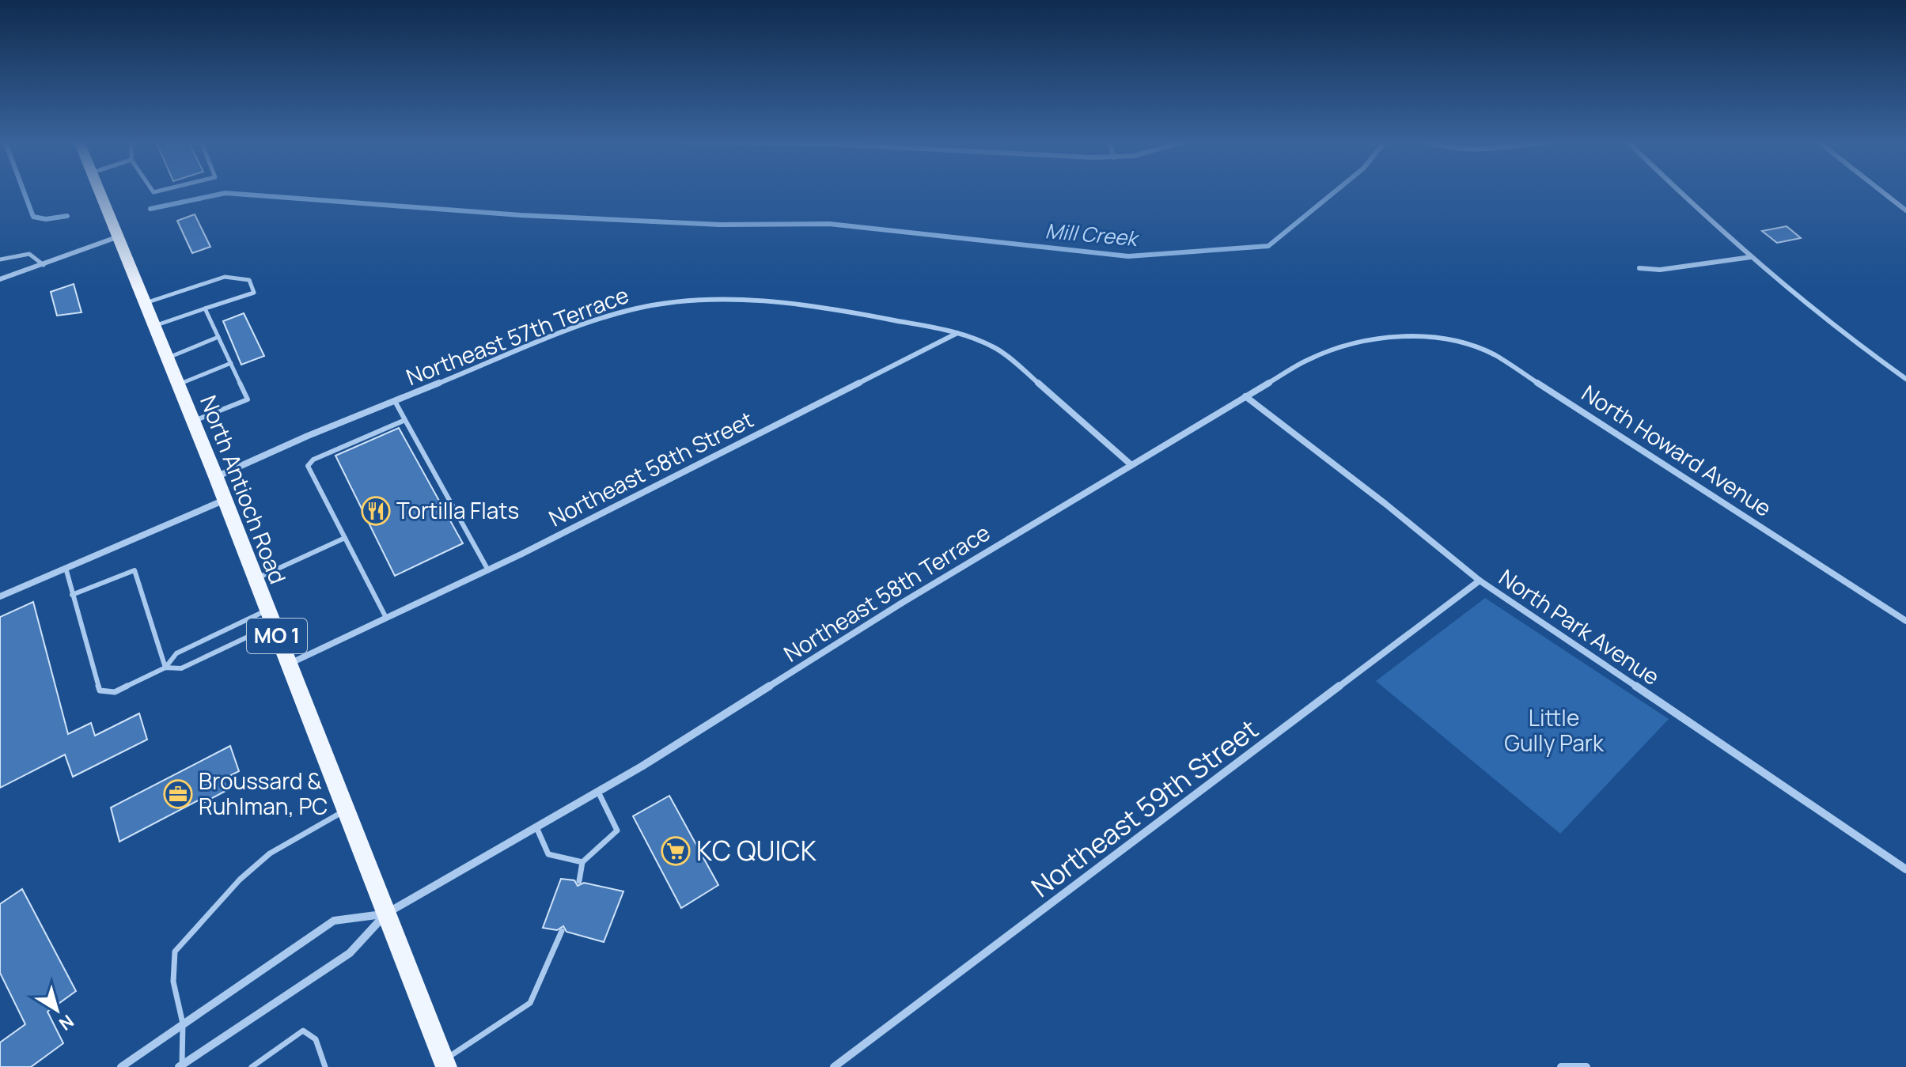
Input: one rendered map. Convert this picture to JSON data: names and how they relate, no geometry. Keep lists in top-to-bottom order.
{
  "streets": {
    "main road": ["North Antioch Road", "MO 1"],
    "street": [
      "Northeast 57th Terrace",
      "North Howard Avenue",
      "Northeast 58th Street",
      "Northeast 58th Terrace",
      "North Park Avenue",
      "Northeast 59th Street"
    ]
  },
  "crossings": [
    ["Northeast 57th Terrace", "Northeast 58th Street"],
    ["Northeast 57th Terrace", "North Antioch Road"],
    ["North Howard Avenue", "Northeast 58th Terrace"],
    ["Northeast 58th Street", "North Antioch Road"],
    ["North Antioch Road", "Northeast 58th Terrace"],
    ["Northeast 58th Terrace", "North Park Avenue"],
    ["North Park Avenue", "Northeast 59th Street"]
  ],
  "water": ["Mill Creek"],
  "parks": ["Little Gully Park"],
  "places": {
    "restaurant": ["Tortilla Flats"],
    "office": ["Broussard & Ruhlman, PC"],
    "supermarket": ["KC QUICK"]
  },
  "north": "bottom right"
}
